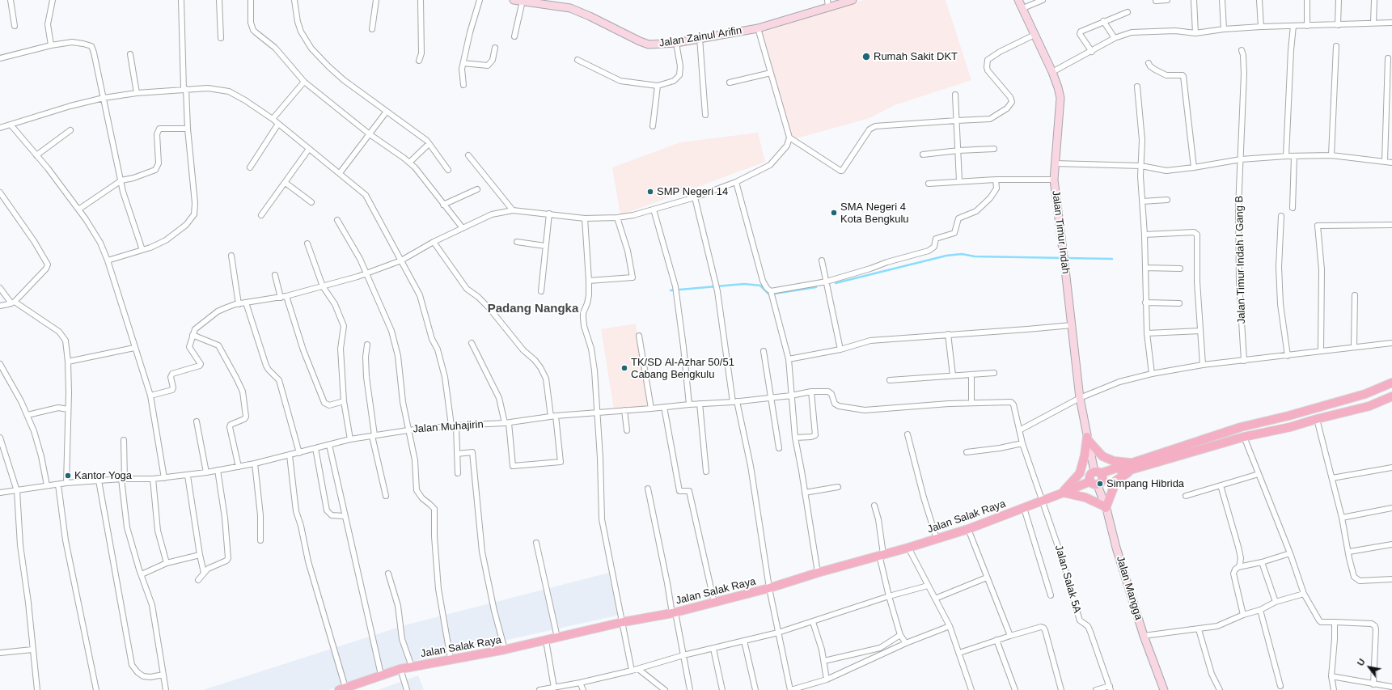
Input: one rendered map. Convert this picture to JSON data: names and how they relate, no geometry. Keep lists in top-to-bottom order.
{
  "streets": {
    "main road": ["Jalan Salak Raya"],
    "street": [
      "Jalan Zainul Arifin",
      "Jalan Timur Indah",
      "Jalan Timur Indah I Gang B",
      "Jalan Muhajirin",
      "Jalan Salak 5A",
      "Jalan Mangga"
    ]
  },
  "crossings": [
    ["Jalan Muhajirin", "Jalan Salak 5A"],
    ["Jalan Salak Raya", "Jalan Salak 5A"],
    ["Jalan Salak Raya", "Jalan Mangga"]
  ],
  "districts": ["Padang Nangka"],
  "places": [
    "Rumah Sakit DKT",
    "SMP Negeri 14",
    "SMA Negeri 4 Kota Bengkulu",
    "TK/SD Al-Azhar 50/51 Cabang Bengkulu",
    "Kantor Yoga",
    "Simpang Hibrida"
  ],
  "north": "top left"
}
